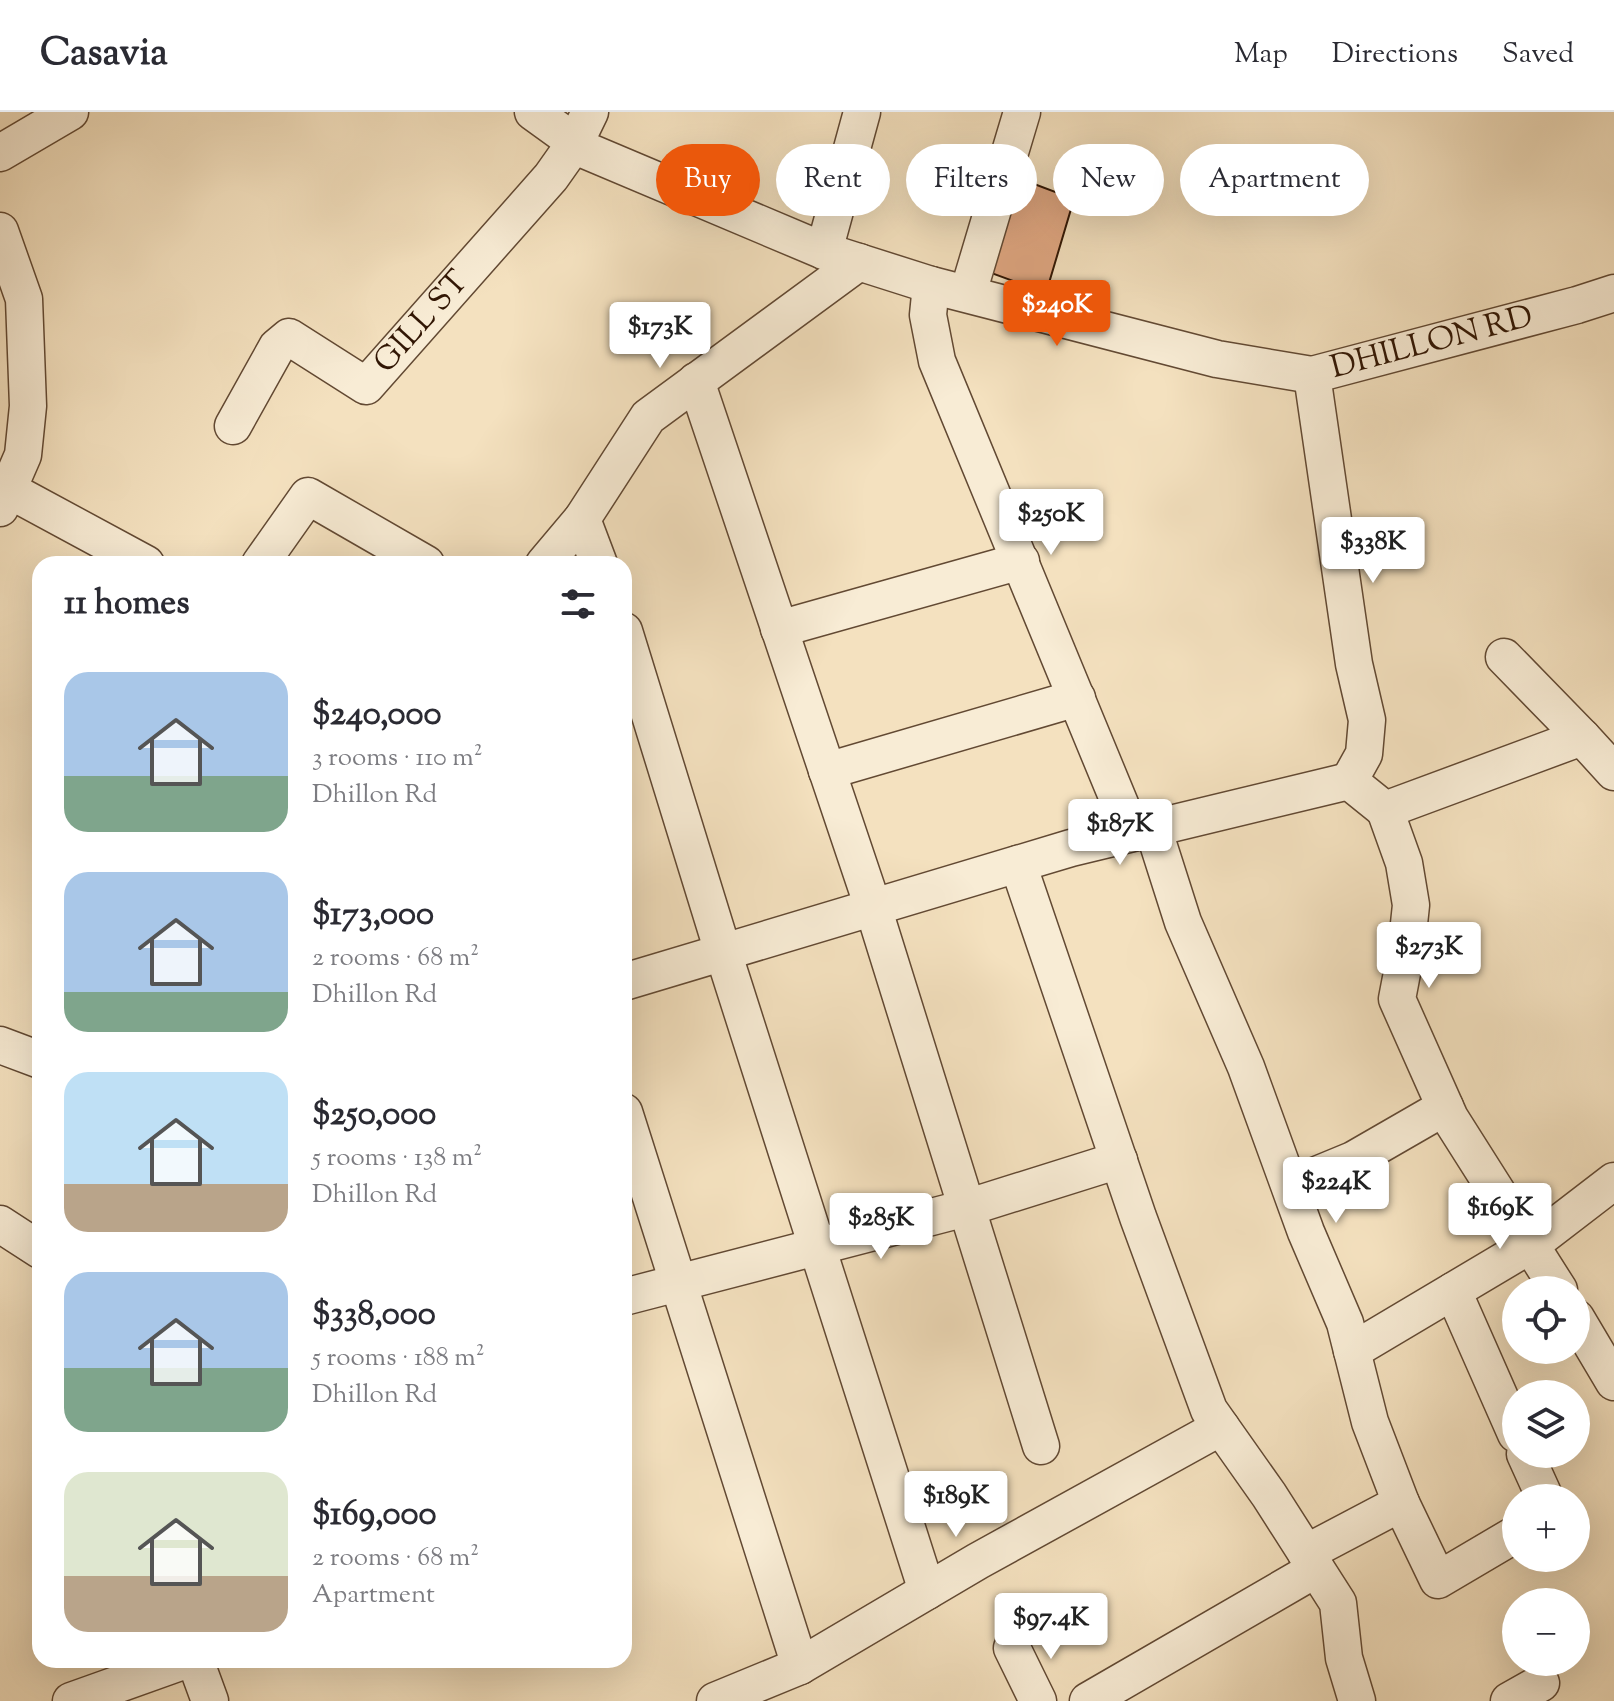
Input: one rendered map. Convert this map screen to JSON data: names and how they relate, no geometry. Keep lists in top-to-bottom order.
{
  "streets": {
    "street": ["GILL ST", "DHILLON RD"]
  },
  "crossings": [
    ["GILL ST", "DHILLON RD"]
  ],
  "page": {
    "header": "Casavia",
    "nav": ["Map", "Directions", "Saved"],
    "chip": [
      "Buy",
      "Rent",
      "Filters",
      "New",
      "Apartment"
    ],
    "price": [
      "$240K",
      "$173K",
      "$250K",
      "$338K",
      "$187K",
      "$273K",
      "$224K",
      "$169K",
      "$285K",
      "$189K",
      "$97.4K"
    ],
    "heading": "11 homes",
    "list": [
      {
        "name": "$240,000",
        "note": "3 rooms · 110 m² · Dhillon Rd"
      },
      {
        "name": "$173,000",
        "note": "2 rooms · 68 m² · Dhillon Rd"
      },
      {
        "name": "$250,000",
        "note": "5 rooms · 138 m² · Dhillon Rd"
      },
      {
        "name": "$338,000",
        "note": "5 rooms · 188 m² · Dhillon Rd"
      },
      {
        "name": "$169,000",
        "note": "2 rooms · 68 m² · Apartment"
      }
    ],
    "map_buttons": ["+", "−"]
  }
}
